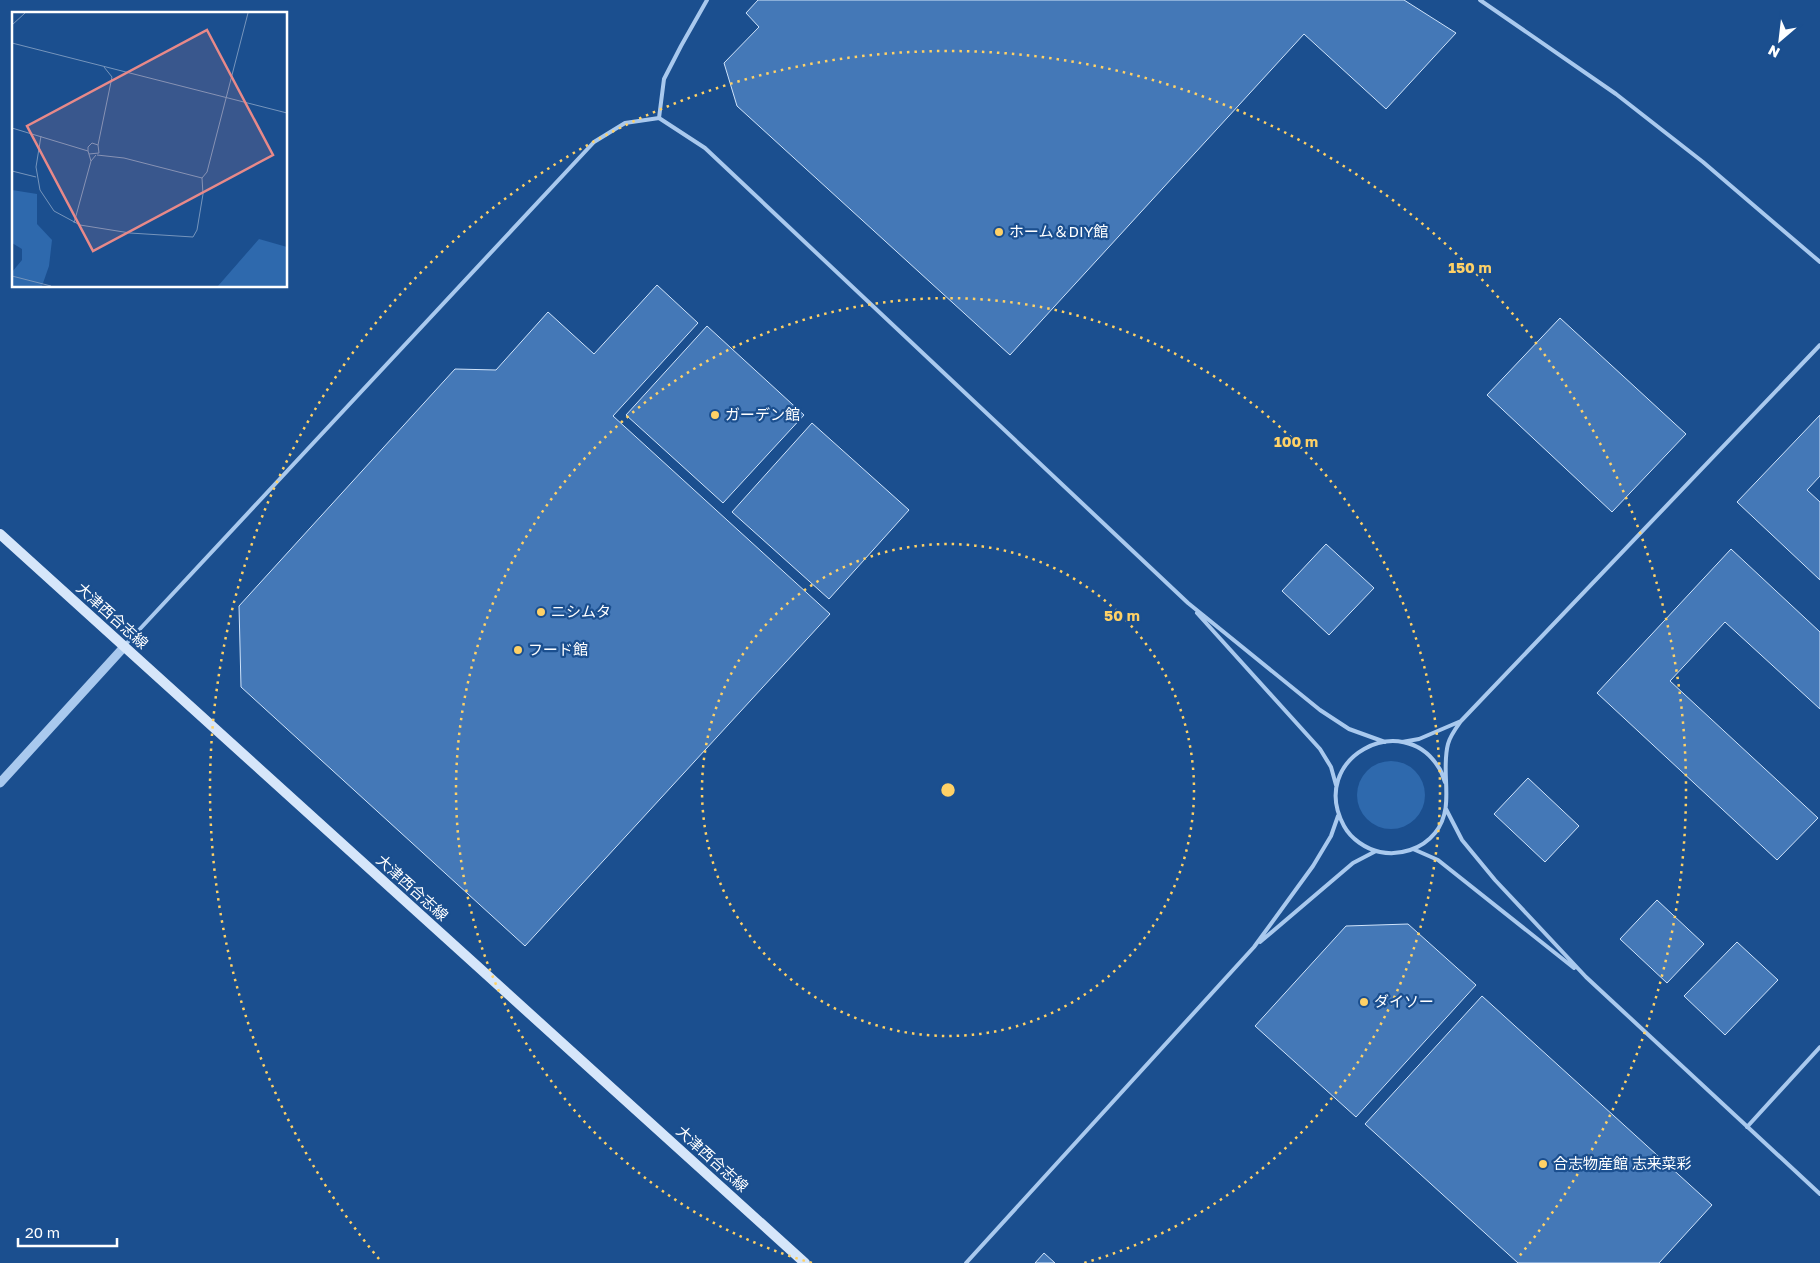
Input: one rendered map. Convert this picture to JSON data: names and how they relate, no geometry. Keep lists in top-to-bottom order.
{
  "streets": {
    "main road": ["大津西合志線"]
  },
  "places": [
    "ホーム＆DIY館",
    "ガーデン館",
    "ニシムタ",
    "フード館",
    "ダイソー",
    "合志物産館 志来菜彩"
  ],
  "scale_bar": "20 m",
  "north": "bottom left",
  "rings": ["150 m", "100 m", "50 m"]
}
